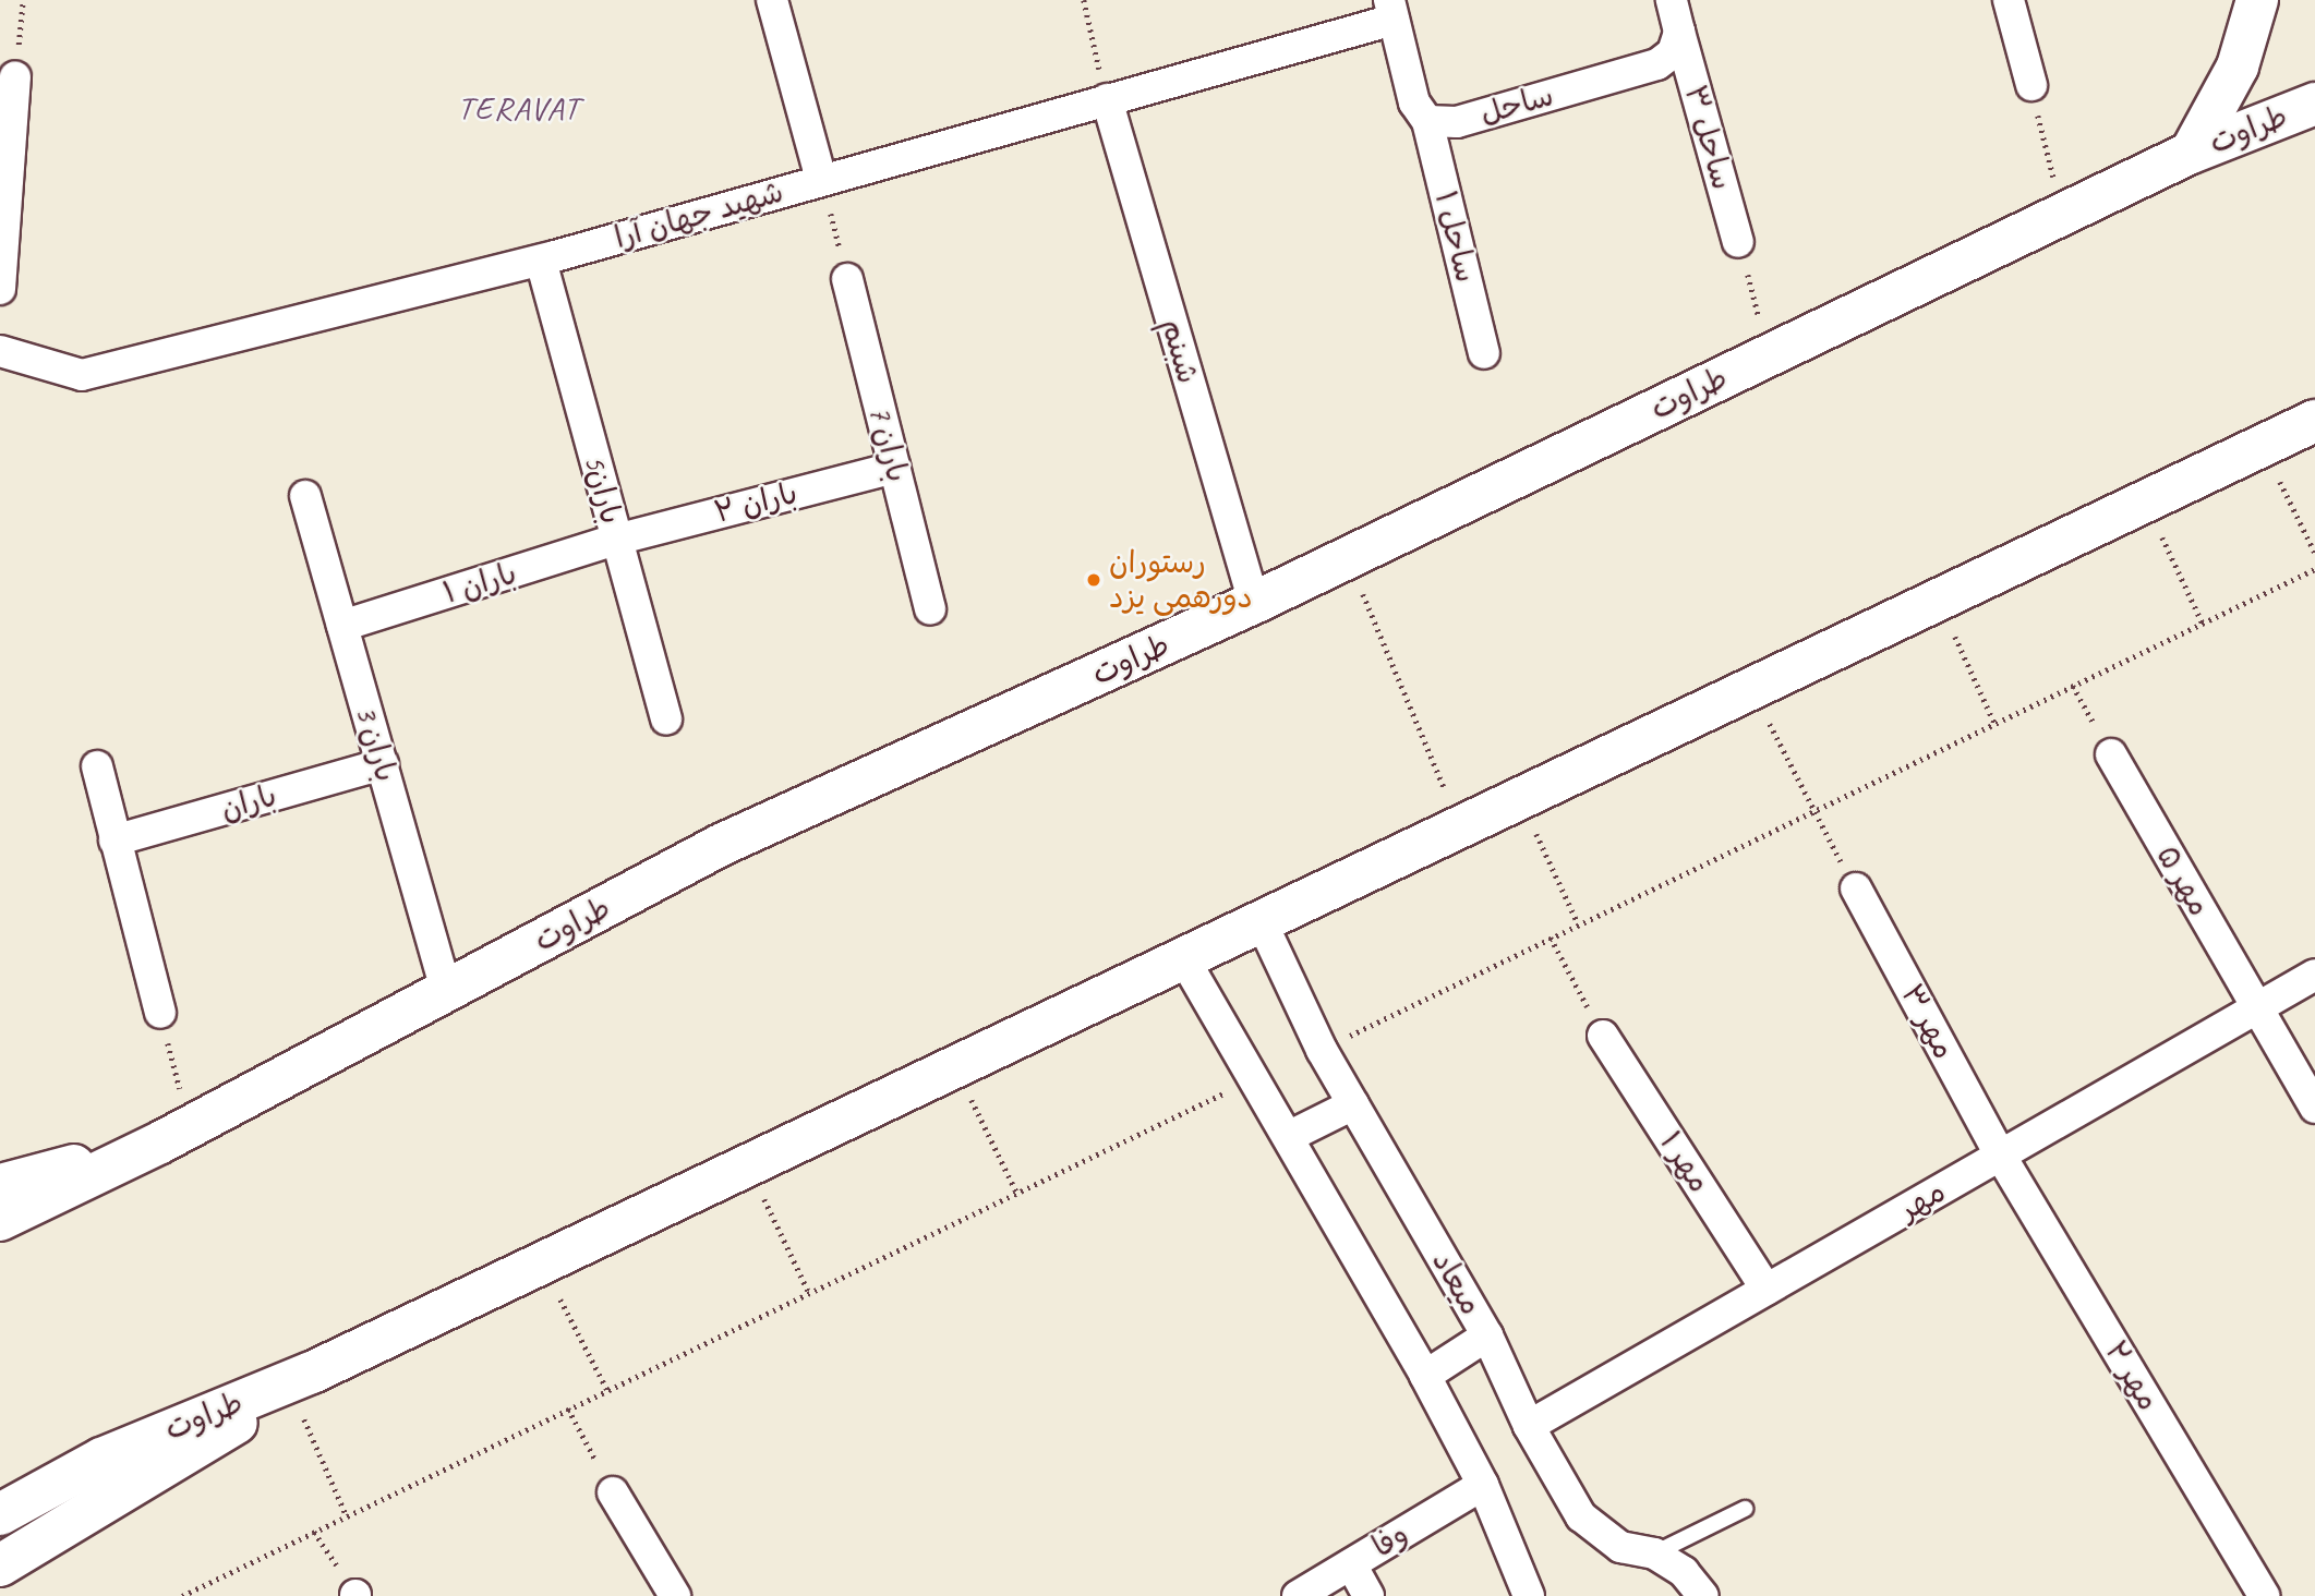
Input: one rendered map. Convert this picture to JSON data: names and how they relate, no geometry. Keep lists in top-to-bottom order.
{
  "streets": {
    "main road": ["طراوت"],
    "street": [
      "ساحل",
      "ساحل ۳",
      "شهید جهان آرا",
      "ساحل ۱",
      "شبنم",
      "باران 7",
      "باران5",
      "باران ۲",
      "باران ۱",
      "باران 3",
      "باران",
      "مهر ۵",
      "مهر ۳",
      "مهر ۱",
      "مهر",
      "میعاد",
      "مهر ۲",
      "وفا"
    ]
  },
  "crossings": [
    ["ساحل", "ساحل ۳"],
    ["ساحل", "ساحل ۱"],
    ["طراوت", "شبنم"],
    ["طراوت", "باران 3"],
    ["طراوت", "میعاد"],
    ["شهید جهان آرا", "شبنم"],
    ["شهید جهان آرا", "باران5"],
    ["باران 7", "باران ۲"],
    ["باران5", "باران ۲"],
    ["باران5", "باران ۱"],
    ["باران ۲", "باران ۱"],
    ["باران ۱", "باران 3"],
    ["باران 3", "باران"],
    ["مهر ۵", "مهر"],
    ["مهر ۳", "مهر"],
    ["مهر ۳", "مهر ۲"],
    ["مهر ۱", "مهر"],
    ["مهر", "میعاد"],
    ["مهر", "مهر ۲"]
  ],
  "districts": ["TERAVAT"],
  "places": ["رستوران دورهمی یزد"]
}
